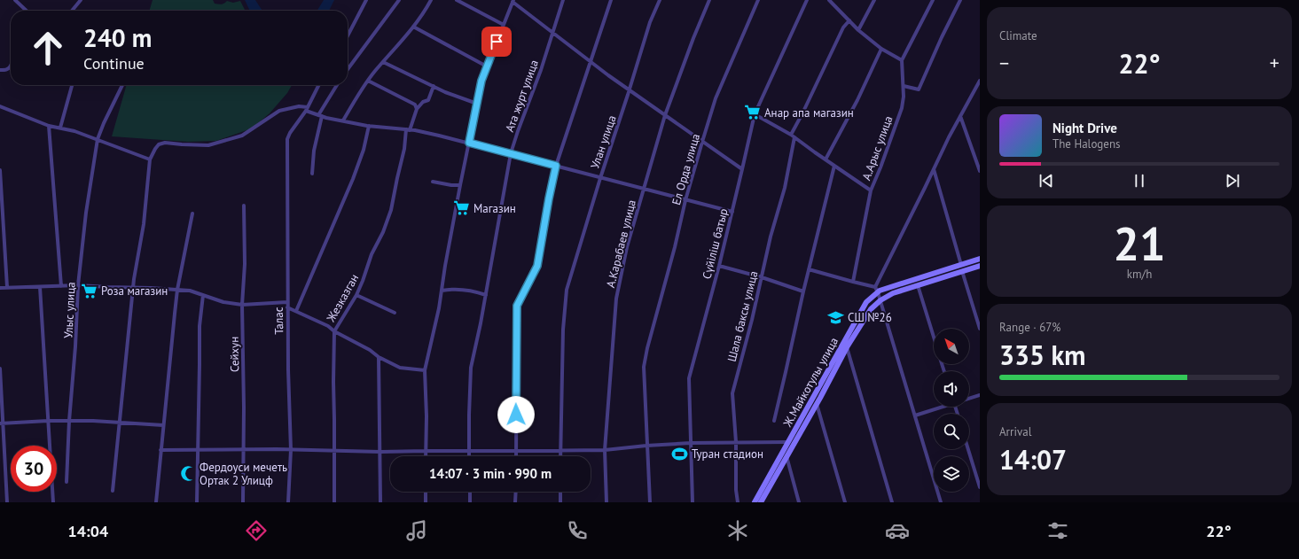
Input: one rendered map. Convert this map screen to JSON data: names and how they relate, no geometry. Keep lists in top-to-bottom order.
{
  "streets": {
    "street": [
      "Ата журт улица",
      "Улан улица",
      "А.Арыс улица",
      "Ел Орда улица",
      "А.Карабаев улица",
      "Сүйіліш батыр",
      "Жезказган",
      "Улыс улица",
      "Шала баксы улица",
      "Талас",
      "Сейхун",
      "Ж.Майкотулы улица"
    ]
  },
  "places": {
    "supermarket": ["Анар апа магазин", "Магазин", "Роза магазин"],
    "school or university": ["СШ №26"],
    "sports": ["Туран стадион"],
    "mosque": ["Фердоуси мечеть Ортак 2 Улицф"]
  },
  "north": "top left",
  "page": {
    "tile": [
      "Climate",
      ["21", "km/h"],
      ["Range · 67%", "335 km"],
      ["Arrival", "14:07"]
    ],
    "turn": ["240 m", "Continue"],
    "heat": ["−", "22°", "+"],
    "song": ["Night Drive", "The Halogens"],
    "limit": "30",
    "trip": "14:07 · 3 min · 990 m",
    "tabs": ["14:04", "22°"]
  }
}
